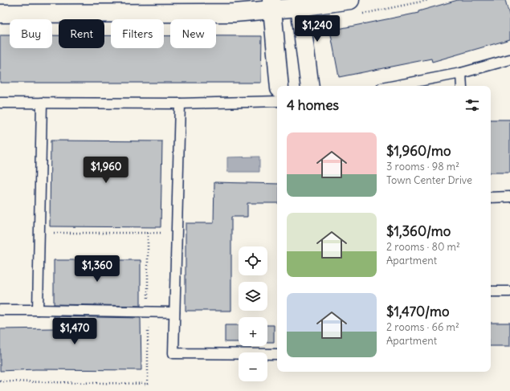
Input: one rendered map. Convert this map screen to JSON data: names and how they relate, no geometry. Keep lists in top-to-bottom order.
{
  "page": {
    "price": [
      "$1,240",
      "$1,960",
      "$1,360",
      "$1,470"
    ],
    "chip": [
      "Buy",
      "Rent",
      "Filters",
      "New"
    ],
    "heading": "4 homes",
    "list": [
      {
        "name": "$1,960/mo",
        "note": "3 rooms · 98 m² · Town Center Drive"
      },
      {
        "name": "$1,360/mo",
        "note": "2 rooms · 80 m² · Apartment"
      },
      {
        "name": "$1,470/mo",
        "note": "2 rooms · 66 m² · Apartment"
      }
    ],
    "map_buttons": ["+", "−"]
  }
}
